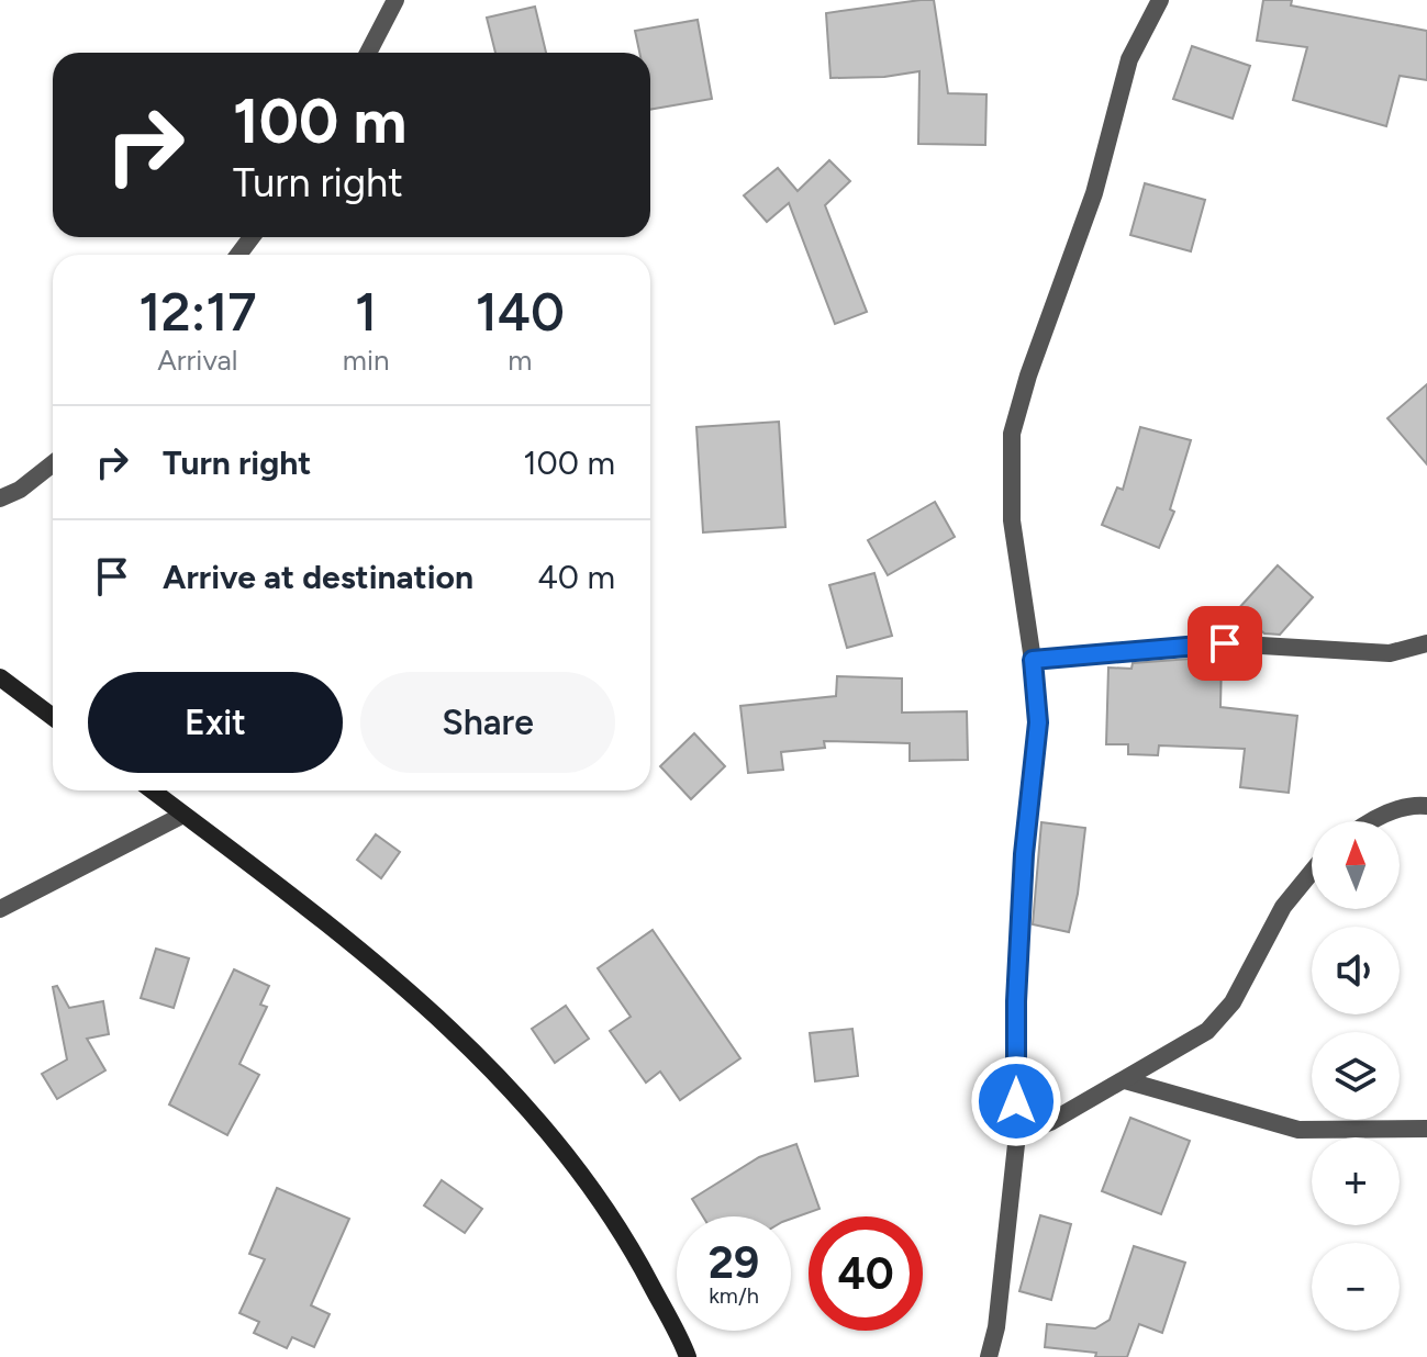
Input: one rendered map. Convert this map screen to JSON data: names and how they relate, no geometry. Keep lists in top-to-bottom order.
{
  "north": "top",
  "page": {
    "turn": ["100 m", "Turn right"],
    "eta": [
      "12:17",
      "Arrival",
      "1",
      "min",
      "140",
      "m"
    ],
    "list": [
      {
        "name": "Turn right",
        "value": "100 m"
      },
      {
        "name": "Arrive at destination",
        "value": "40 m"
      }
    ],
    "buttons": ["Exit", "Share"],
    "map_buttons": ["+", "−"],
    "speed": "29 km/h",
    "limit": "40"
  }
}
